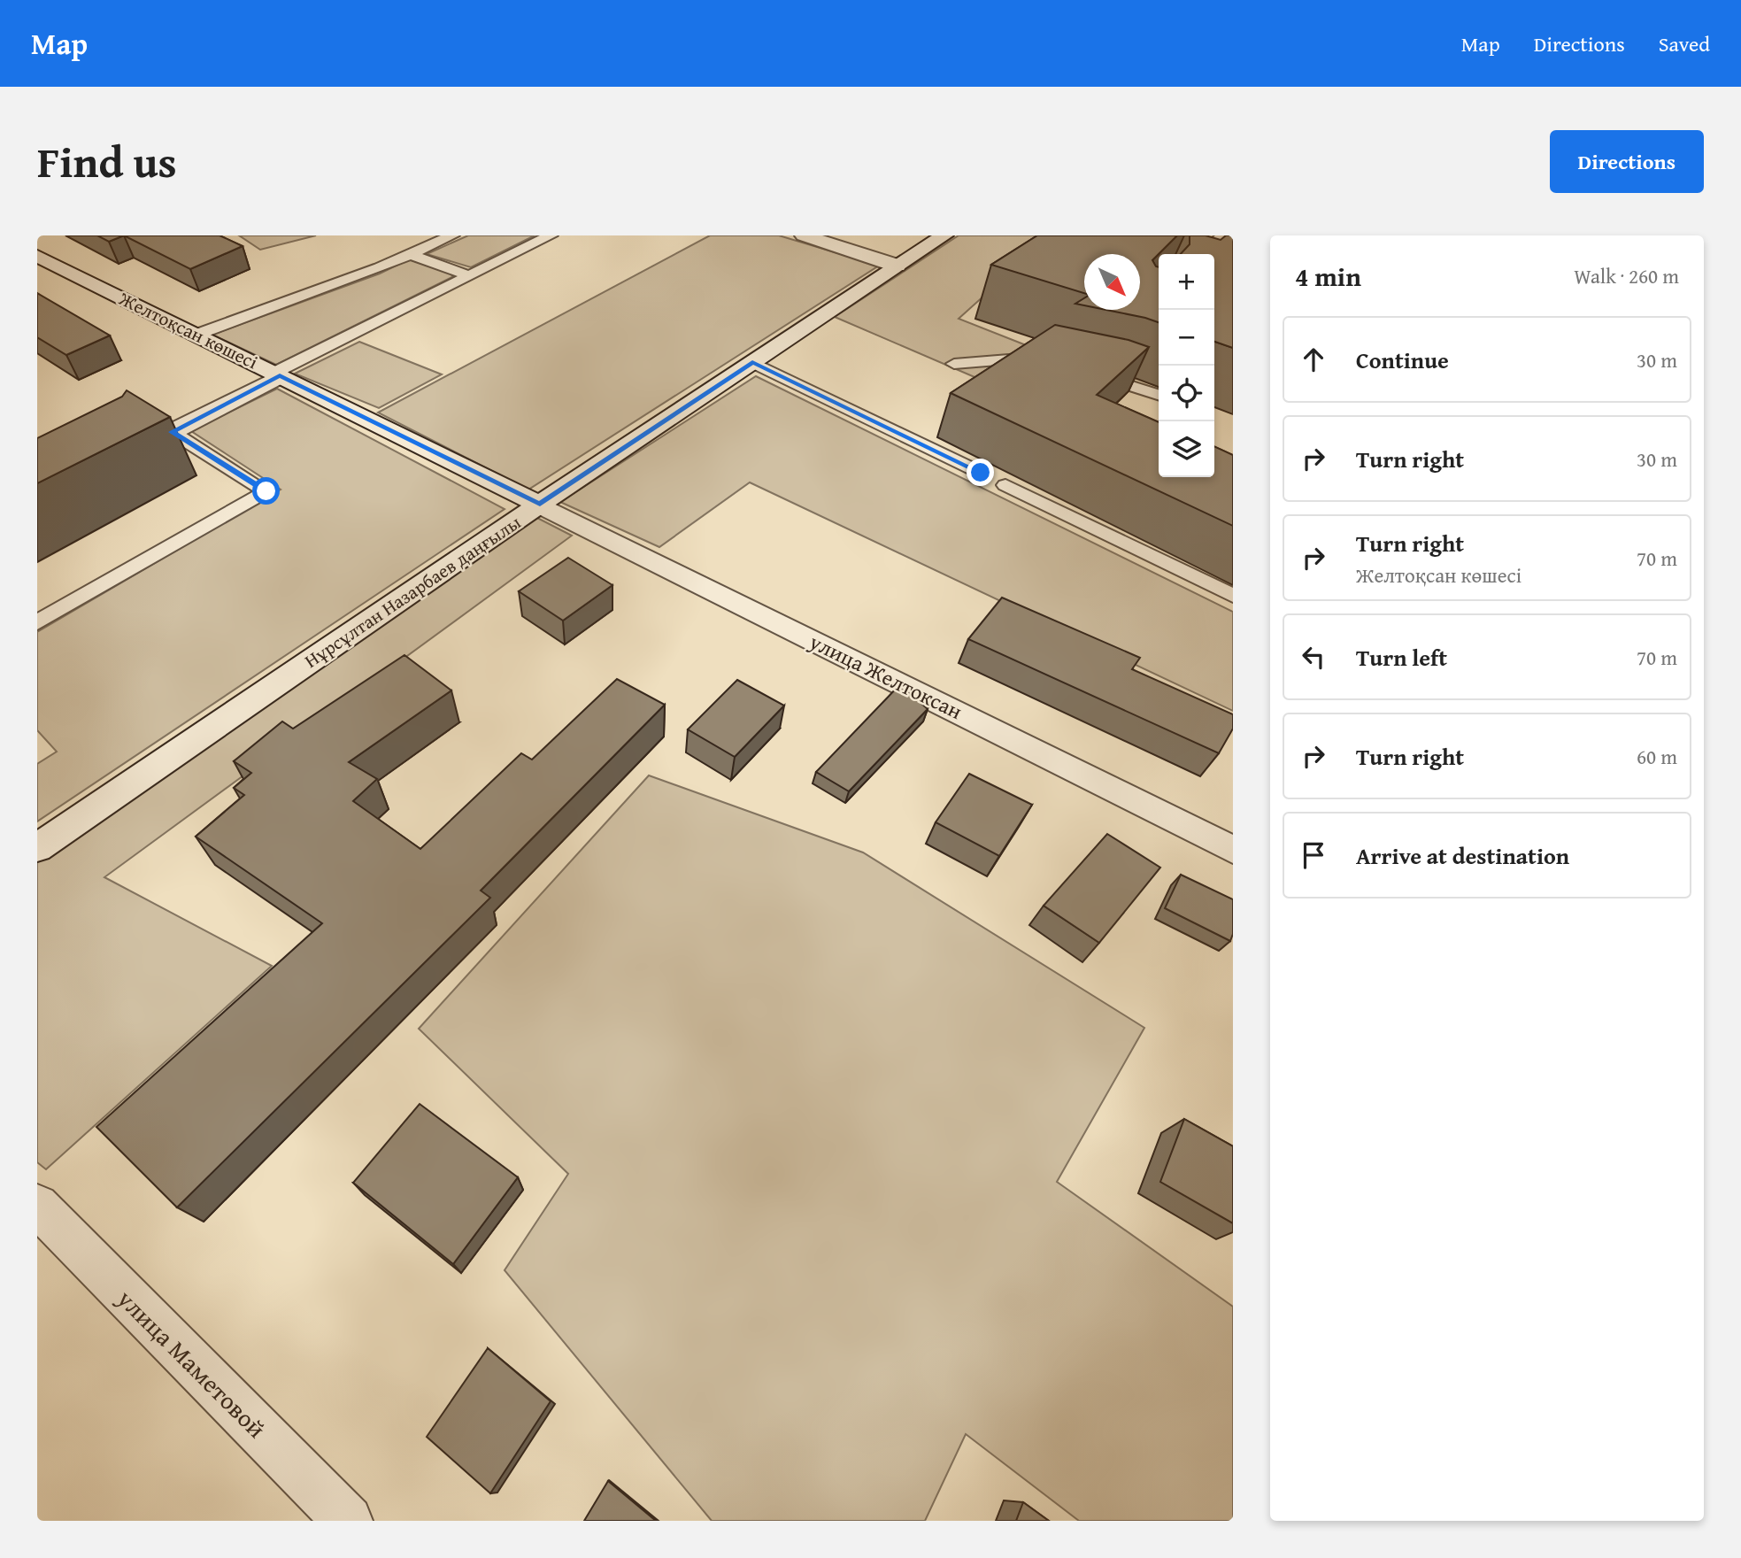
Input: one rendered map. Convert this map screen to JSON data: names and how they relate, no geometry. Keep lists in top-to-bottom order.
{
  "streets": {
    "main road": [
      "Желтоқсан көшесі",
      "Нұрсұлтан Назарбаев даңғылы",
      "улица Желтоксан",
      "улица Маметовой"
    ]
  },
  "crossings": [
    ["Желтоқсан көшесі", "Нұрсұлтан Назарбаев даңғылы"],
    ["Желтоқсан көшесі", "улица Желтоксан"],
    ["Нұрсұлтан Назарбаев даңғылы", "улица Желтоксан"]
  ],
  "north": "bottom right",
  "page": {
    "header": "Map",
    "nav": ["Map", "Directions", "Saved"],
    "title": "Find us",
    "buttons": "Directions",
    "heading": ["4 min", "Walk · 260 m"],
    "map_buttons": ["+", "−"],
    "list": [
      ["Continue", "30 m"],
      ["Turn right", "30 m"],
      ["Turn right", "Желтоқсан көшесі", "70 m"],
      ["Turn left", "70 m"],
      ["Turn right", "60 m"],
      "Arrive at destination"
    ]
  }
}
